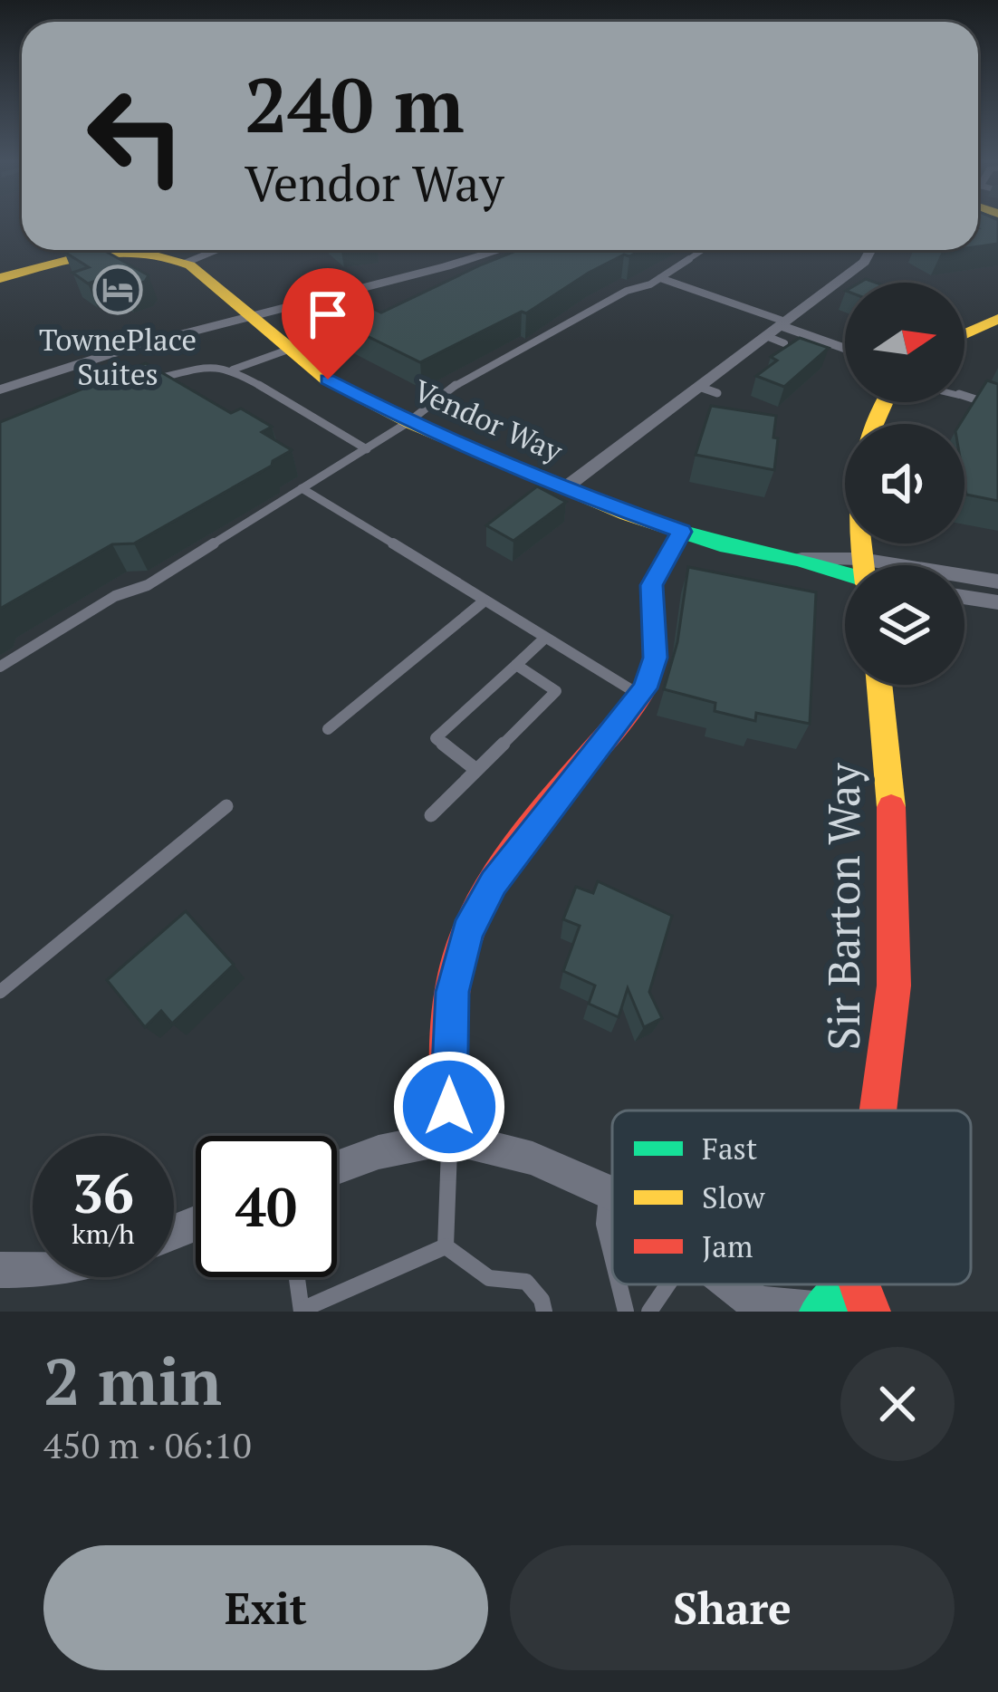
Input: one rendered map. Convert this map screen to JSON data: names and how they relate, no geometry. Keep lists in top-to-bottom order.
{
  "streets": {
    "street": ["Vendor Way", "Sir Barton Way"]
  },
  "places": {
    "hotel": ["TownePlace Suites"]
  },
  "legend": ["Fast", "Slow", "Jam"],
  "north": "right",
  "page": {
    "turn": ["240 m", "Vendor Way"],
    "speed": "36 km/h",
    "limit": "40",
    "heading": ["2 min", "450 m · 06:10"],
    "buttons": ["Exit", "Share"]
  }
}
